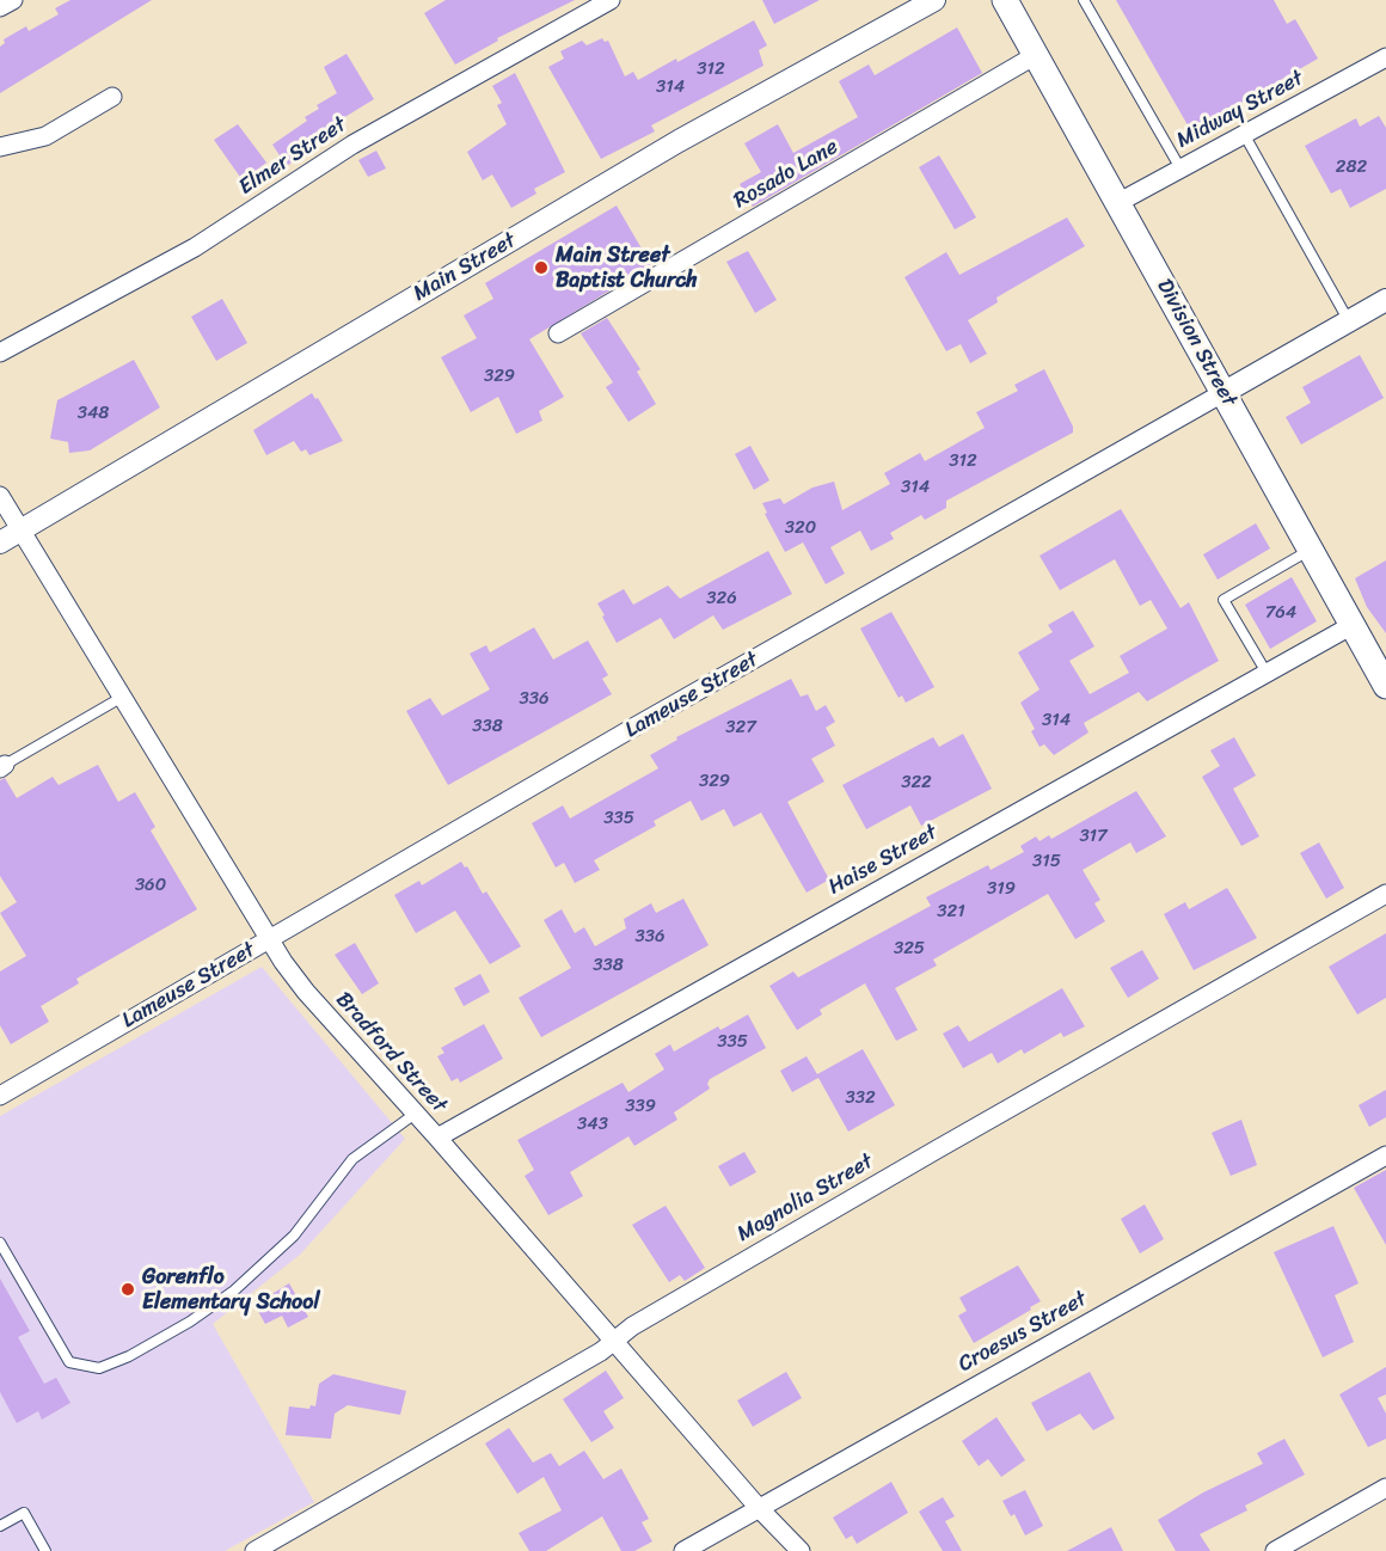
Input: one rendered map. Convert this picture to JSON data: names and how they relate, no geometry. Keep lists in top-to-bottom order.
{
  "streets": {
    "main road": ["Division Street"],
    "street": [
      "Midway Street",
      "Elmer Street",
      "Rosado Lane",
      "Main Street",
      "Lameuse Street",
      "Haise Street",
      "Bradford Street",
      "Magnolia Street",
      "Croesus Street"
    ]
  },
  "crossings": [
    ["Midway Street", "Division Street"],
    ["Rosado Lane", "Division Street"],
    ["Main Street", "Bradford Street"],
    ["Division Street", "Lameuse Street"],
    ["Division Street", "Haise Street"],
    ["Lameuse Street", "Bradford Street"],
    ["Haise Street", "Bradford Street"],
    ["Bradford Street", "Magnolia Street"],
    ["Bradford Street", "Croesus Street"]
  ],
  "places": ["Main Street Baptist Church", "Gorenflo Elementary School"],
  "house_numbers": [
    "312",
    "314",
    "282",
    "329",
    "348",
    "312",
    "314",
    "320",
    "326",
    "764",
    "336",
    "314",
    "338",
    "327",
    "329",
    "322",
    "335",
    "317",
    "315",
    "360",
    "319",
    "321",
    "336",
    "325",
    "338",
    "335",
    "332",
    "339",
    "343"
  ]
}
